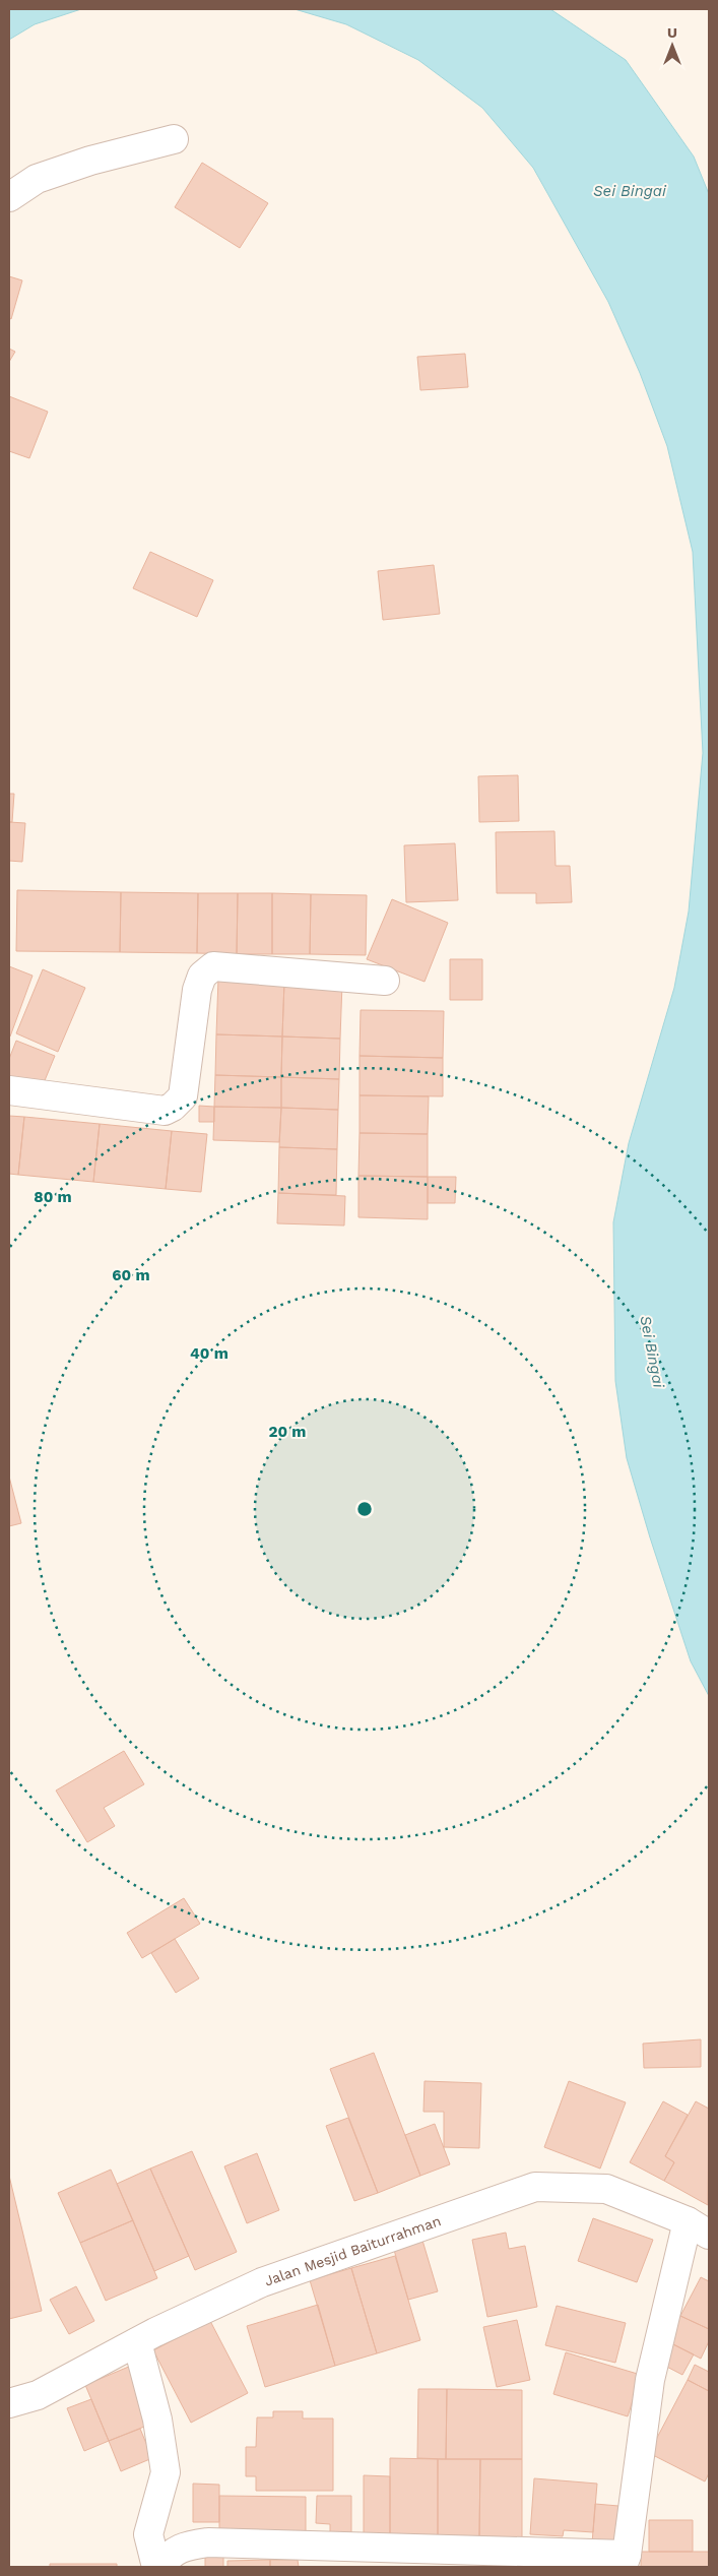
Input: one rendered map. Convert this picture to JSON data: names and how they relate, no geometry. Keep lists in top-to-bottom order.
{
  "streets": {
    "street": ["Jalan Mesjid Baiturrahman"]
  },
  "water": ["Sei Bingai"],
  "north": "top",
  "rings": [
    "80 m",
    "60 m",
    "40 m",
    "20 m"
  ]
}
